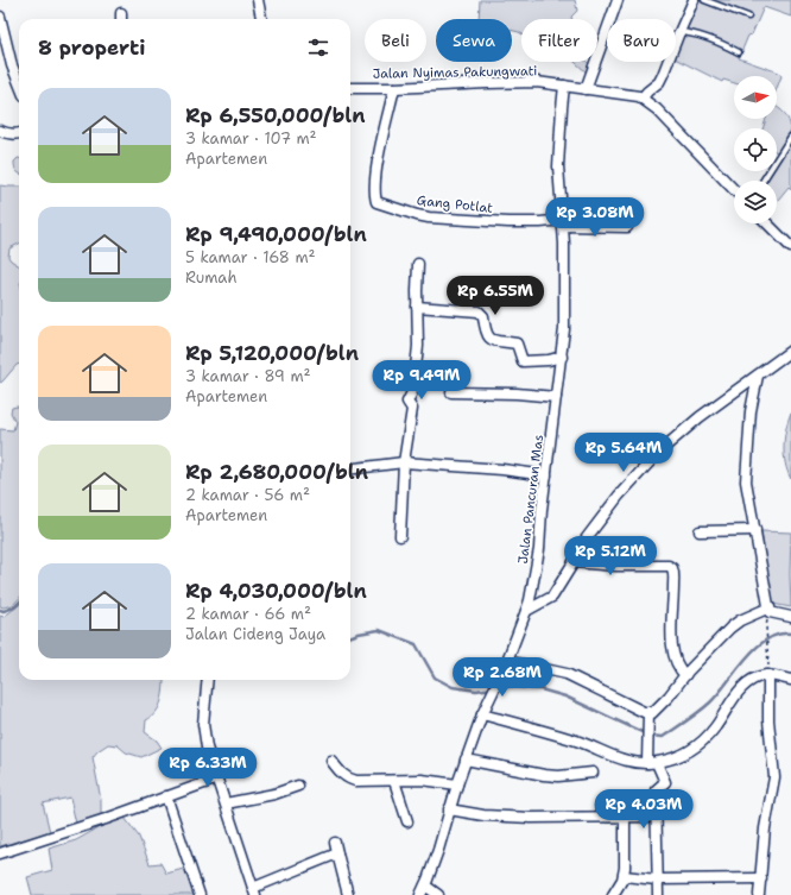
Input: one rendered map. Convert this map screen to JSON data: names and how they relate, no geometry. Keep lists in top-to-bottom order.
{
  "streets": {
    "street": ["Jalan Nyimas Pakungwati", "Gang Potlat", "Jalan Pancuran Mas"]
  },
  "crossings": [
    ["Jalan Nyimas Pakungwati", "Gang Potlat"],
    ["Jalan Nyimas Pakungwati", "Jalan Pancuran Mas"],
    ["Gang Potlat", "Jalan Pancuran Mas"]
  ],
  "north": "right",
  "page": {
    "chip": [
      "Beli",
      "Sewa",
      "Filter",
      "Baru"
    ],
    "heading": "8 properti",
    "list": [
      {
        "name": "Rp 6,550,000/bln",
        "note": "3 kamar · 107 m² · Apartemen"
      },
      {
        "name": "Rp 9,490,000/bln",
        "note": "5 kamar · 168 m² · Rumah"
      },
      {
        "name": "Rp 5,120,000/bln",
        "note": "3 kamar · 89 m² · Apartemen"
      },
      {
        "name": "Rp 2,680,000/bln",
        "note": "2 kamar · 56 m² · Apartemen"
      },
      {
        "name": "Rp 4,030,000/bln",
        "note": "2 kamar · 66 m² · Jalan Cideng Jaya"
      }
    ],
    "price": [
      "Rp 3.08M",
      "Rp 6.55M",
      "Rp 9.49M",
      "Rp 5.64M",
      "Rp 5.12M",
      "Rp 2.68M",
      "Rp 6.33M",
      "Rp 4.03M"
    ]
  }
}
